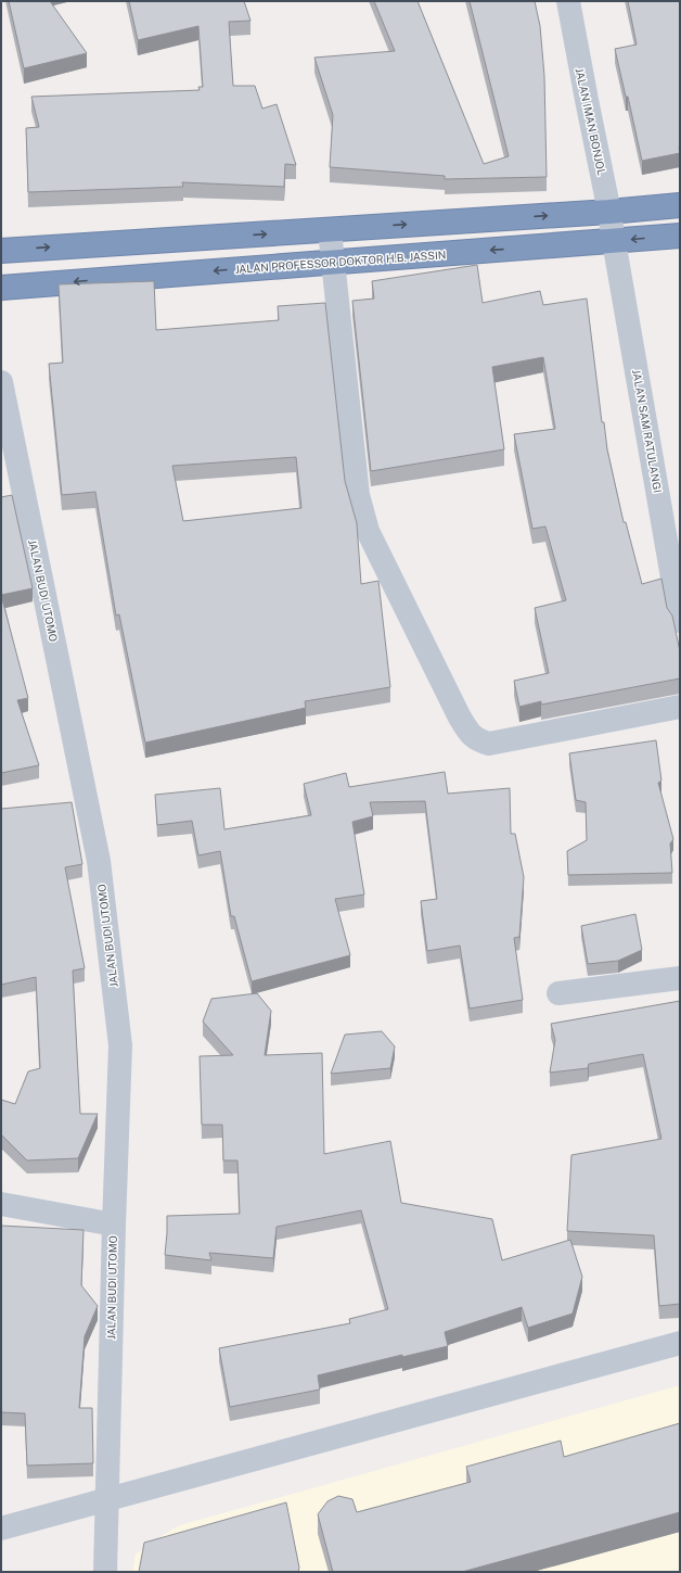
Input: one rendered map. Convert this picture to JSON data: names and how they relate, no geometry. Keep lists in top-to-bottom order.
{
  "streets": {
    "highway": ["JALAN PROFESSOR DOKTOR H.B. JASSIN"],
    "street": ["JALAN IMAN BONJOL", "JALAN SAM RATULANGI", "JALAN BUDI UTOMO"]
  },
  "crossings": [
    ["JALAN IMAN BONJOL", "JALAN PROFESSOR DOKTOR H.B. JASSIN"],
    ["JALAN IMAN BONJOL", "JALAN SAM RATULANGI"],
    ["JALAN PROFESSOR DOKTOR H.B. JASSIN", "JALAN SAM RATULANGI"]
  ]
}
